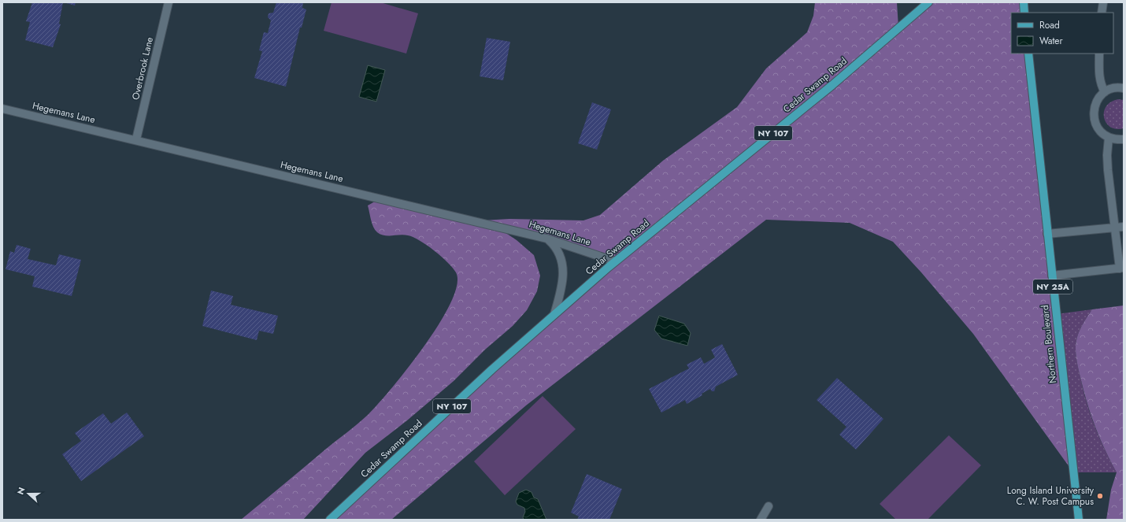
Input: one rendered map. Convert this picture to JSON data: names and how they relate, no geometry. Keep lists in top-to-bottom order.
{
  "streets": {
    "main road": [
      "Cedar Swamp Road",
      "NY 107",
      "NY 25A",
      "Northern Boulevard"
    ],
    "street": ["Overbrook Lane", "Hegemans Lane"]
  },
  "crossings": [
    ["Overbrook Lane", "Hegemans Lane"],
    ["Cedar Swamp Road", "Hegemans Lane"]
  ],
  "places": ["Long Island University C. W. Post Campus"],
  "legend": ["Road", "Water"],
  "north": "left"
}
